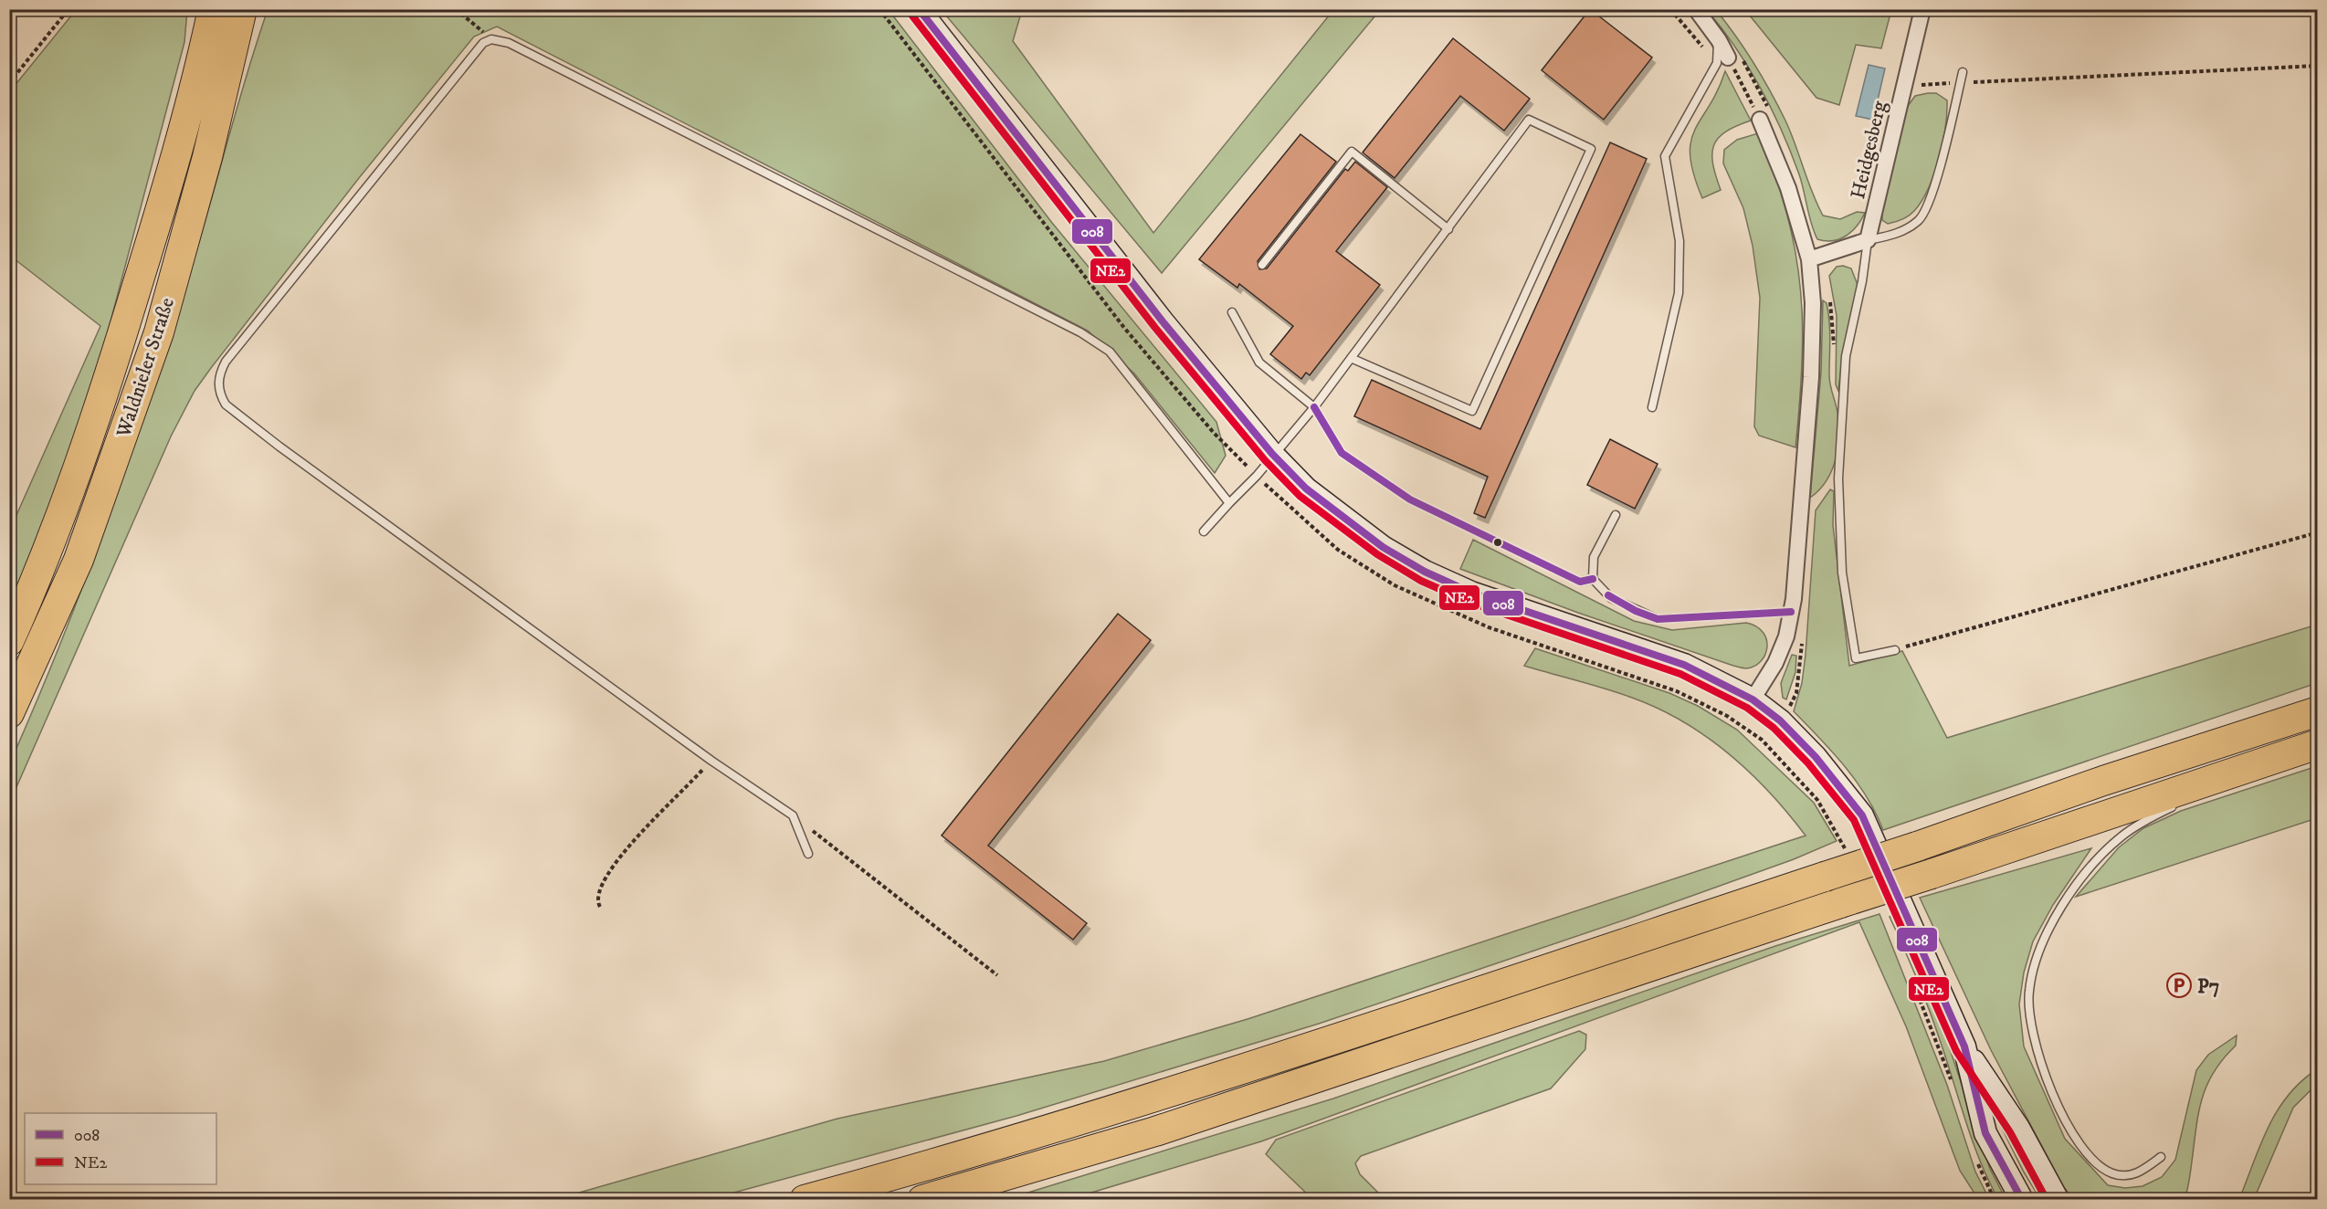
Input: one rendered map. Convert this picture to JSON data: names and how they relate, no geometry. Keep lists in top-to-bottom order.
{
  "streets": {
    "highway": ["Waldnieler Straße"],
    "street": ["Heidgesberg"]
  },
  "places": {
    "parking": ["P7"]
  },
  "lines": ["transit line 008", "transit line NE2"],
  "legend": ["008", "NE2"]
}
